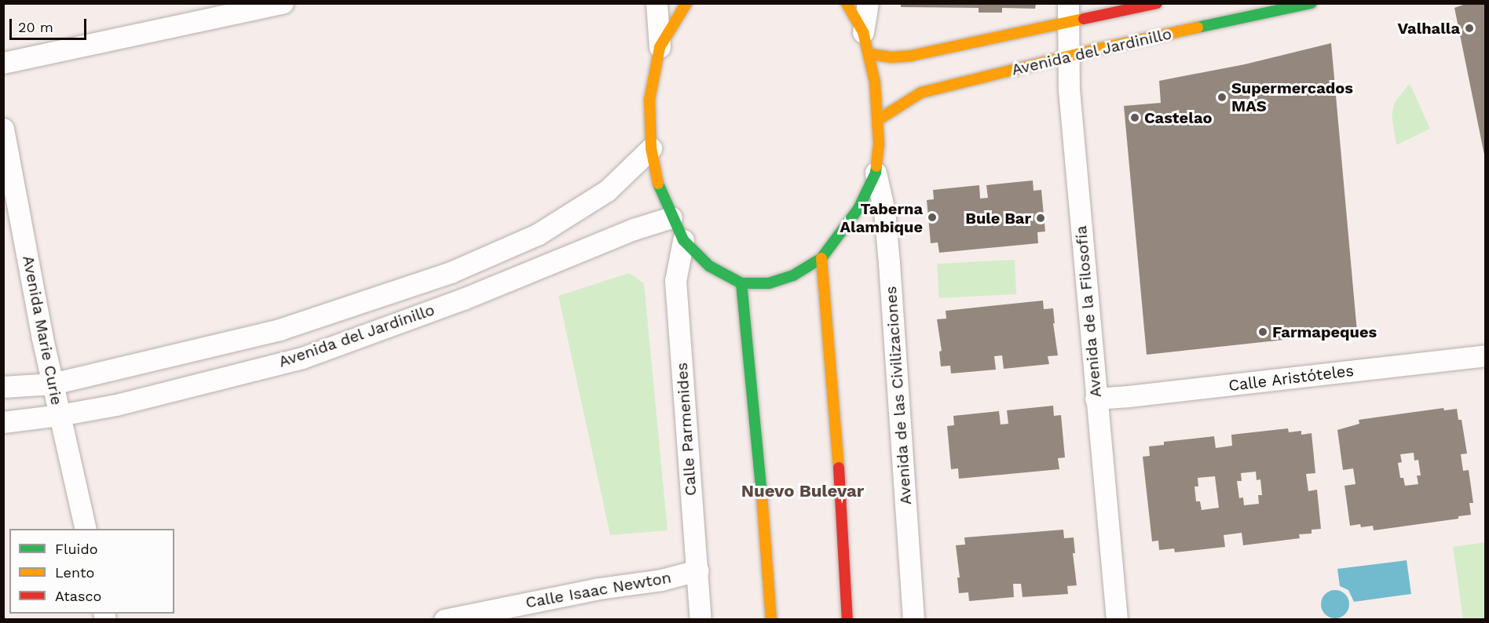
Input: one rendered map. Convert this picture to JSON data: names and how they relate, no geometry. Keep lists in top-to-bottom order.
{
  "streets": {
    "street": [
      "Avenida del Jardinillo",
      "Avenida de la Filosofía",
      "Avenida Marie Curie",
      "Calle Aristóteles",
      "Avenida de las Civilizaciones",
      "Calle Parmenides",
      "Calle Isaac Newton"
    ]
  },
  "crossings": [
    ["Avenida del Jardinillo", "Avenida de la Filosofía"],
    ["Avenida del Jardinillo", "Avenida Marie Curie"],
    ["Avenida de la Filosofía", "Calle Aristóteles"],
    ["Calle Parmenides", "Calle Isaac Newton"]
  ],
  "districts": ["Nuevo Bulevar"],
  "places": [
    "Valhalla",
    "Supermercados MAS",
    "Castelao",
    "Taberna Alambique",
    "Bule Bar",
    "Farmapeques"
  ],
  "legend": ["Fluido", "Lento", "Atasco"],
  "scale_bar": "20 m"
}
